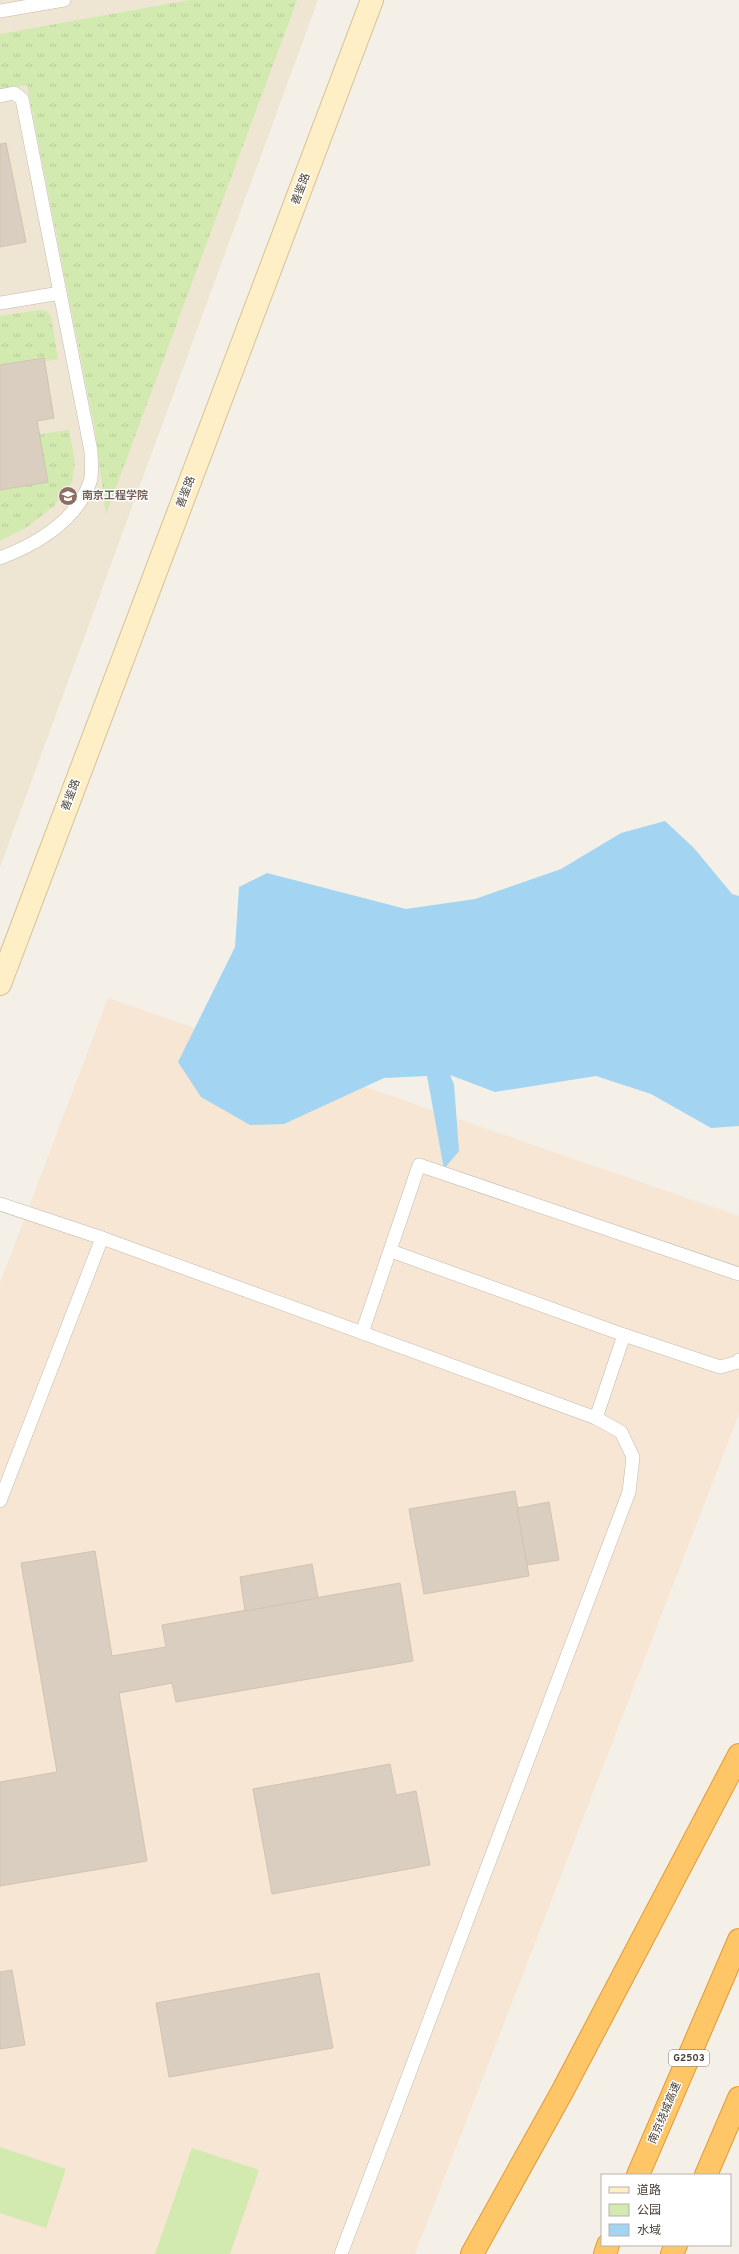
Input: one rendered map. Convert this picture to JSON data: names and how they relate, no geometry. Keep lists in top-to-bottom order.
{
  "streets": {
    "highway": ["G2503", "南京绕城高速"],
    "street": ["善鉴路"]
  },
  "places": {
    "school or university": ["南京工程学院"]
  },
  "legend": ["道路", "公园", "水域"]
}
